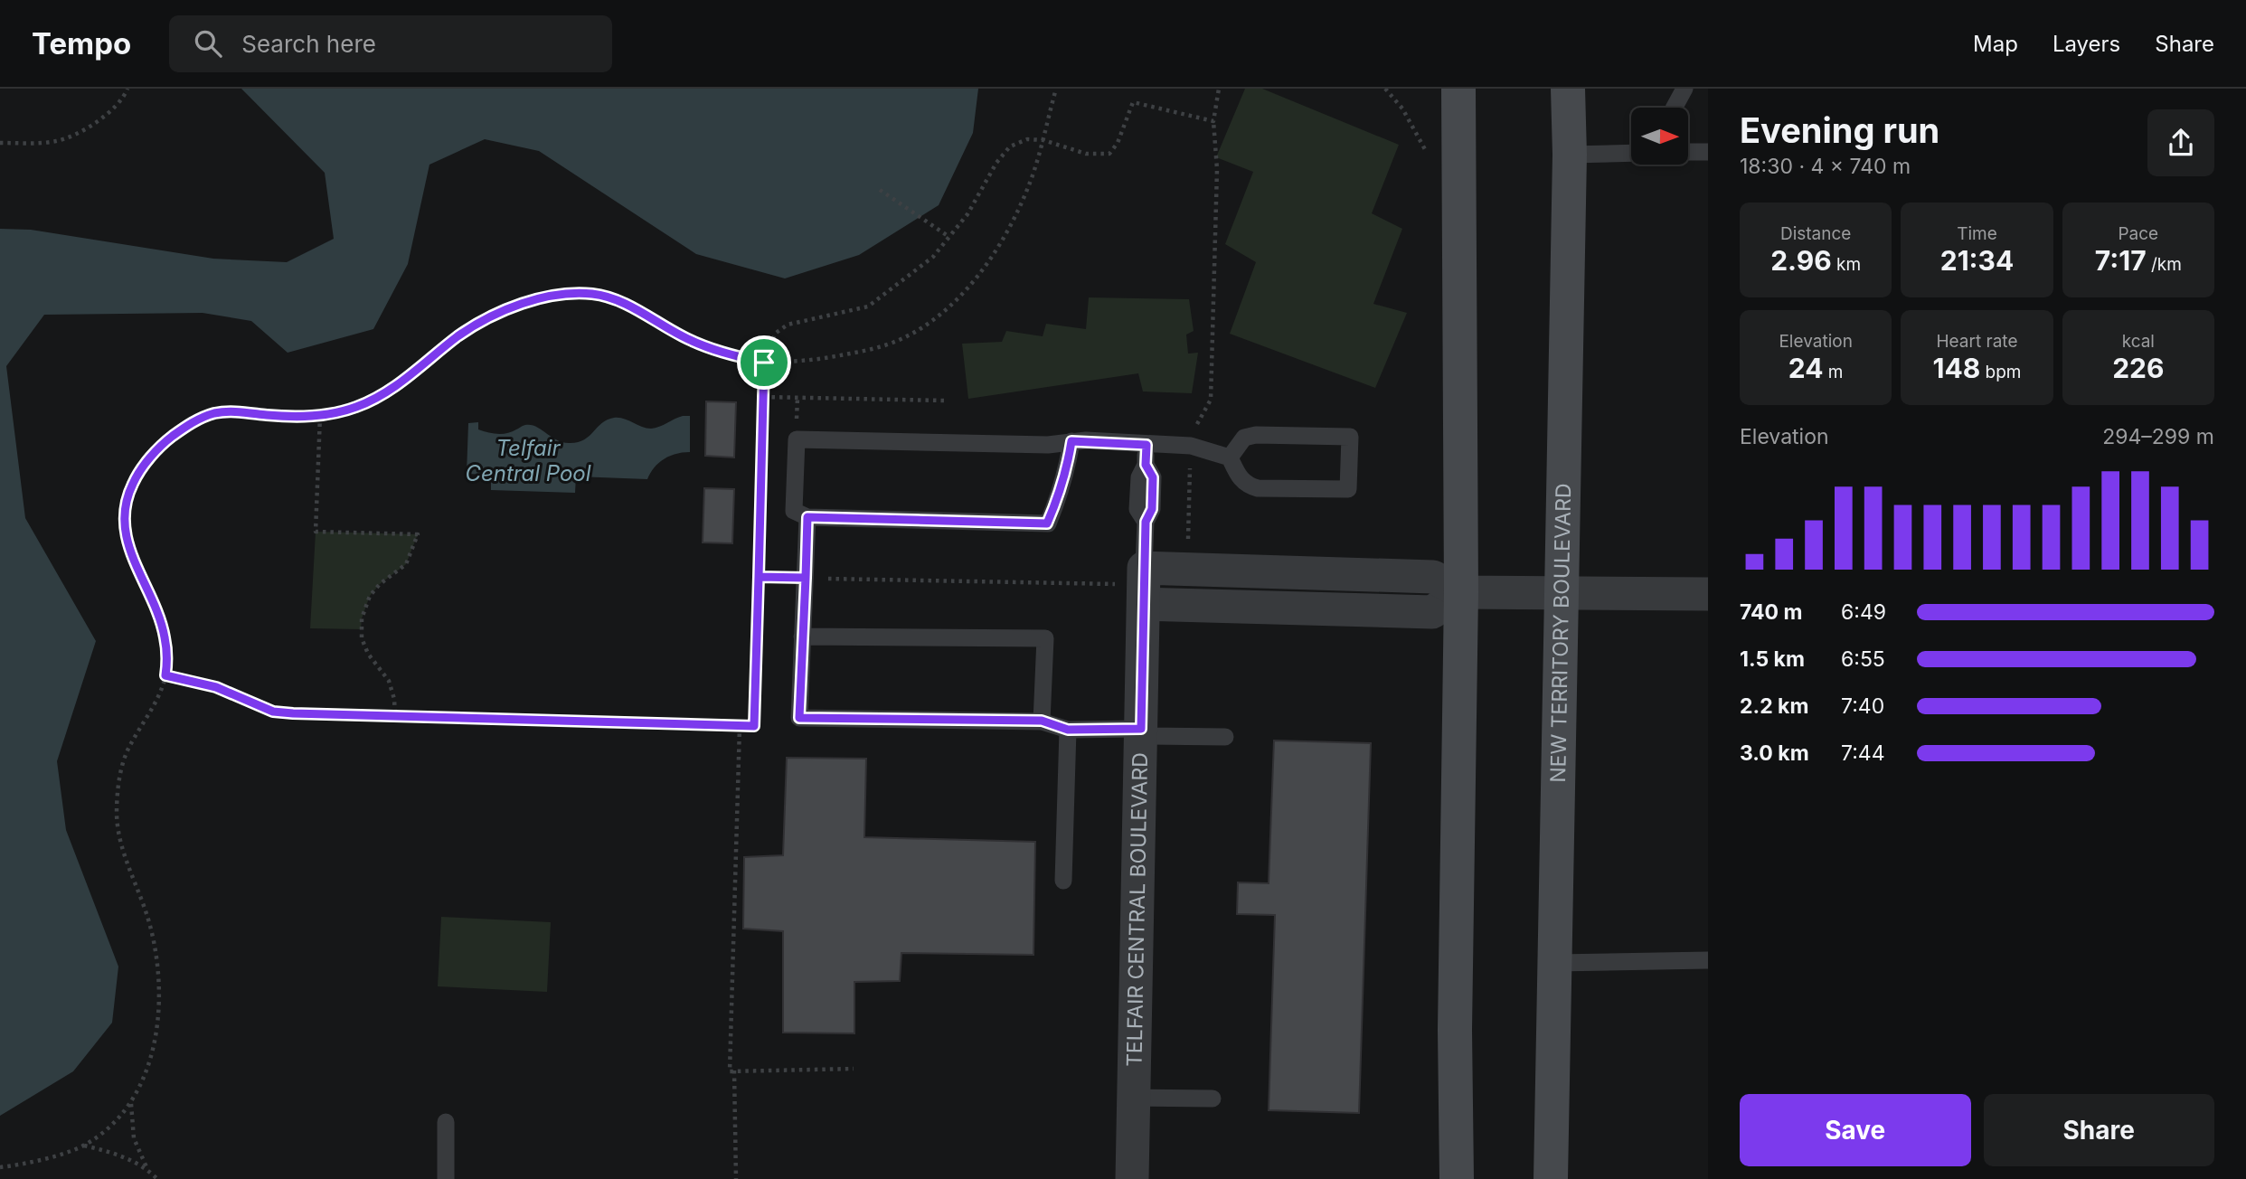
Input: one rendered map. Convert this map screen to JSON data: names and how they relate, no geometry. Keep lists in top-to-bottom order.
{
  "streets": {
    "main road": ["NEW TERRITORY BOULEVARD"],
    "street": ["TELFAIR CENTRAL BOULEVARD"]
  },
  "water": ["Telfair Central Pool"],
  "north": "right",
  "page": {
    "header": "Tempo",
    "search": "Search here",
    "nav": ["Map", "Layers", "Share"],
    "heading": ["Evening run", "18:30 · 4 × 740 m"],
    "stats": [
      ["Distance", "2.96 km"],
      ["Time", "21:34"],
      ["Pace", "7:17 /km"],
      ["Elevation", "24 m"],
      ["Heart rate", "148 bpm"],
      ["kcal", "226"]
    ],
    "chart": ["Elevation", "294–299 m"],
    "list": [
      {
        "name": "740 m",
        "note": "6:49"
      },
      {
        "name": "1.5 km",
        "note": "6:55"
      },
      {
        "name": "2.2 km",
        "note": "7:40"
      },
      {
        "name": "3.0 km",
        "note": "7:44"
      }
    ],
    "buttons": ["Save", "Share"]
  }
}
